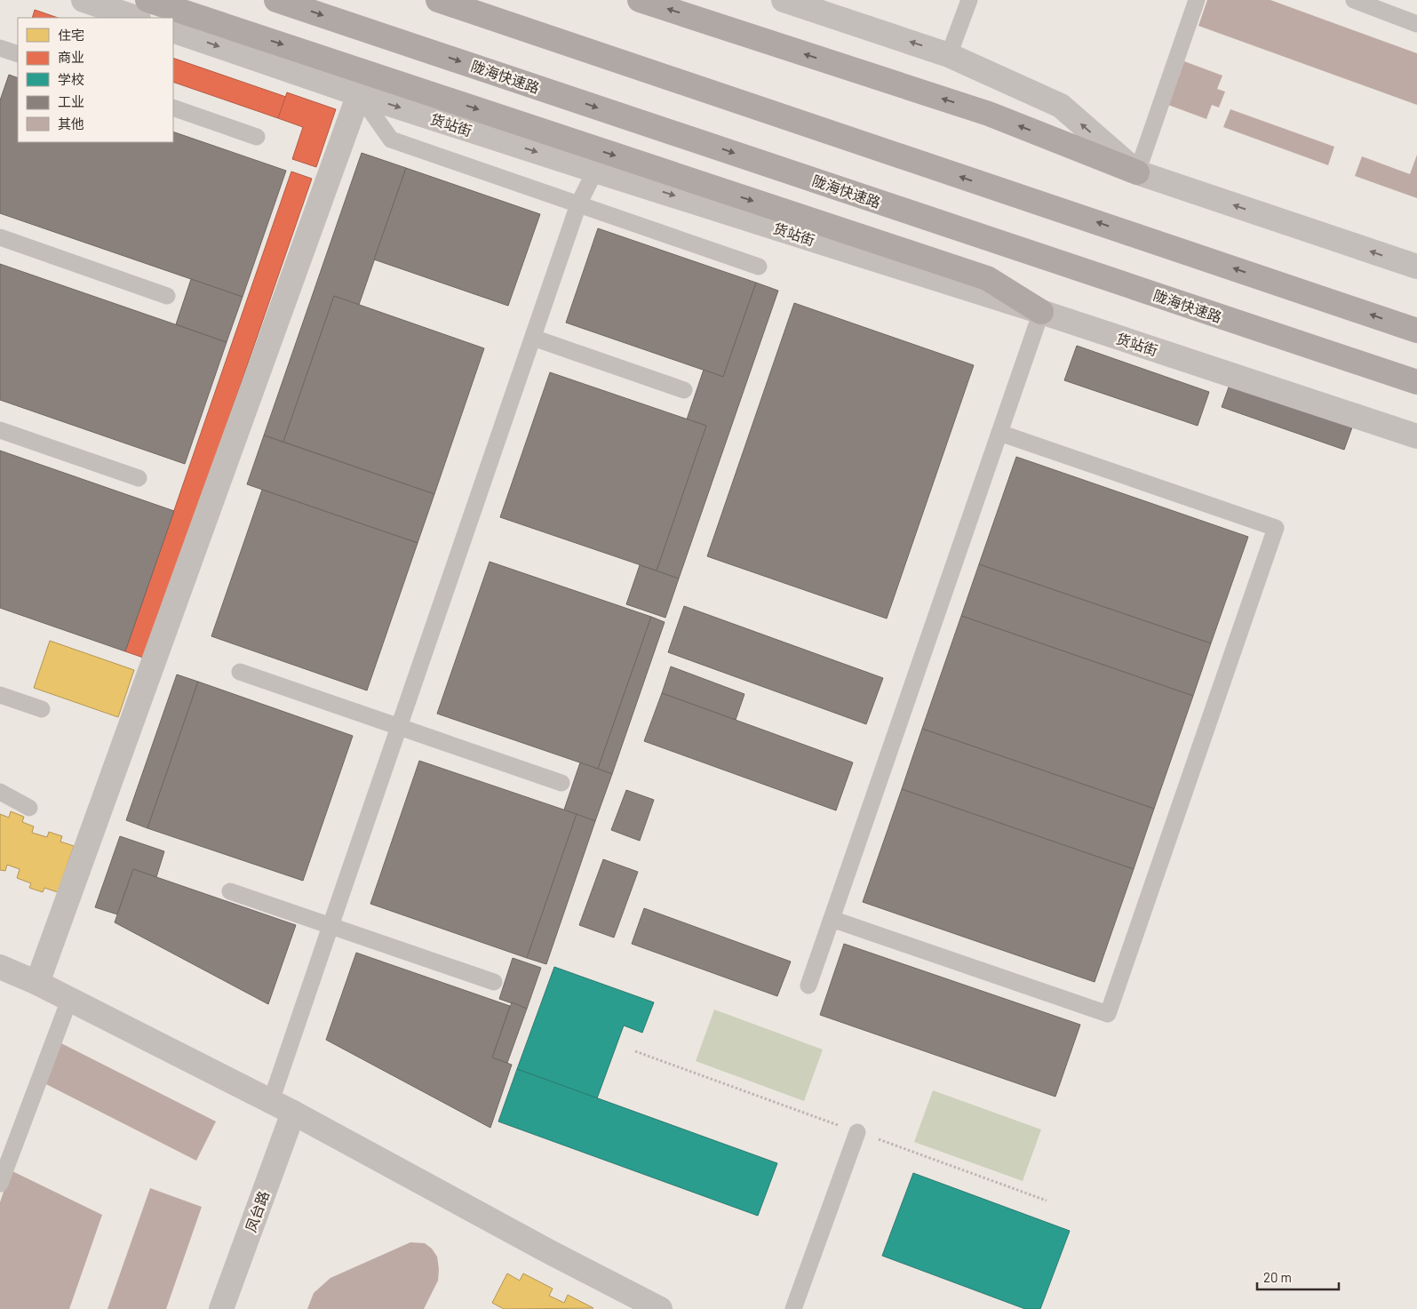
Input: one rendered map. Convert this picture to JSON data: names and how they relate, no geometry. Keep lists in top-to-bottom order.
{
  "streets": {
    "highway": ["陇海快速路"],
    "street": ["货站街", "凤台路"]
  },
  "legend": [
    "住宅",
    "商业",
    "学校",
    "工业",
    "其他"
  ],
  "scale_bar": "20 m"
}
